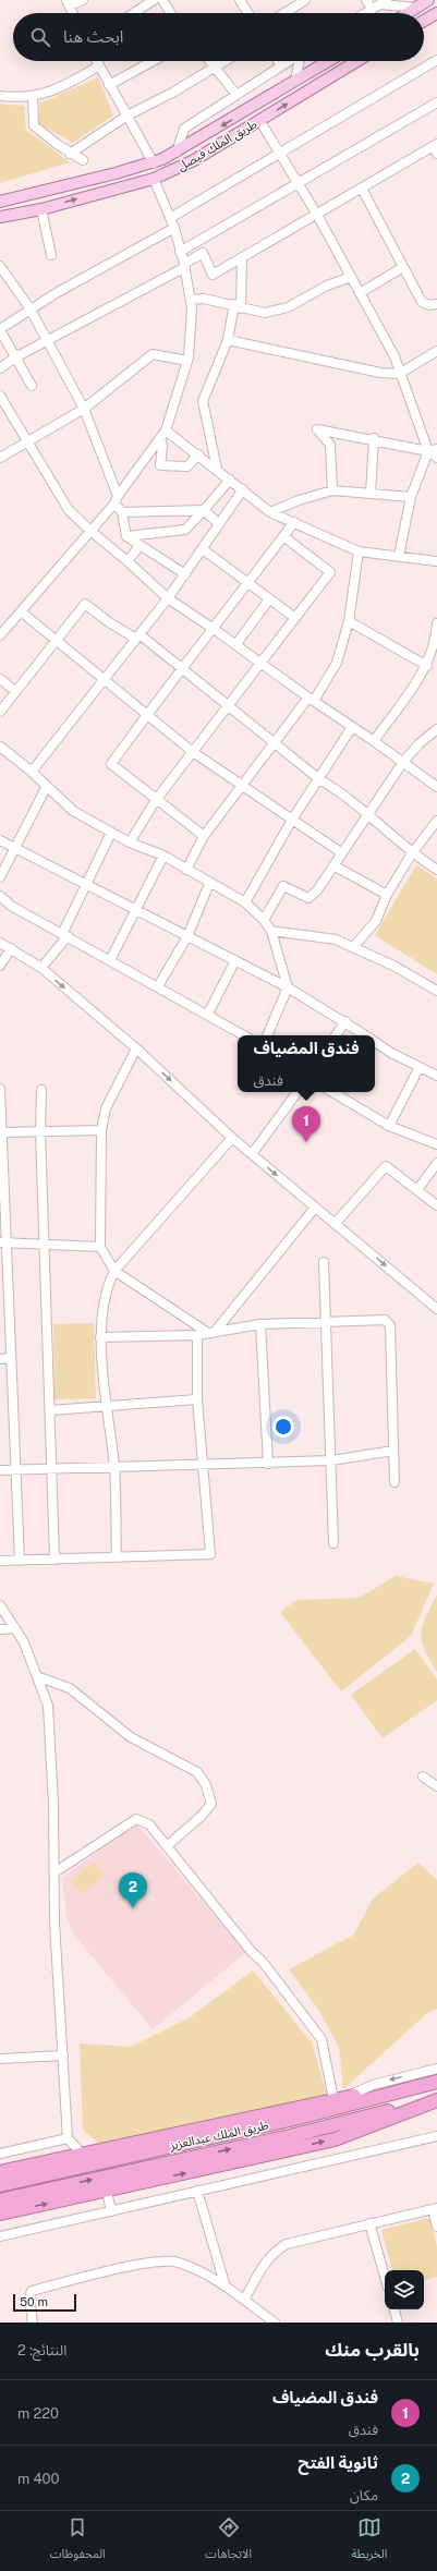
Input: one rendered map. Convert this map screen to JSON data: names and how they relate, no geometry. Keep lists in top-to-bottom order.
{
  "streets": {
    "highway": ["طريق الملك عبدالعزيز"],
    "main road": ["طريق الملك فيصل"]
  },
  "scale_bar": "50 m",
  "page": {
    "search": "ابحث هنا",
    "popup": ["فندق المضياف", "فندق"],
    "pins": ["1", "2"],
    "scale": "50 m",
    "heading": ["بالقرب منك", "النتائج: 2"],
    "list": [
      {
        "mark": "1",
        "name": "فندق المضياف",
        "note": "فندق",
        "value": "220 m"
      },
      {
        "mark": "2",
        "name": "ثانوية الفتح",
        "note": "مكان",
        "value": "400 m"
      }
    ],
    "nav": ["الخريطة", "الاتجاهات", "المحفوظات"]
  }
}
